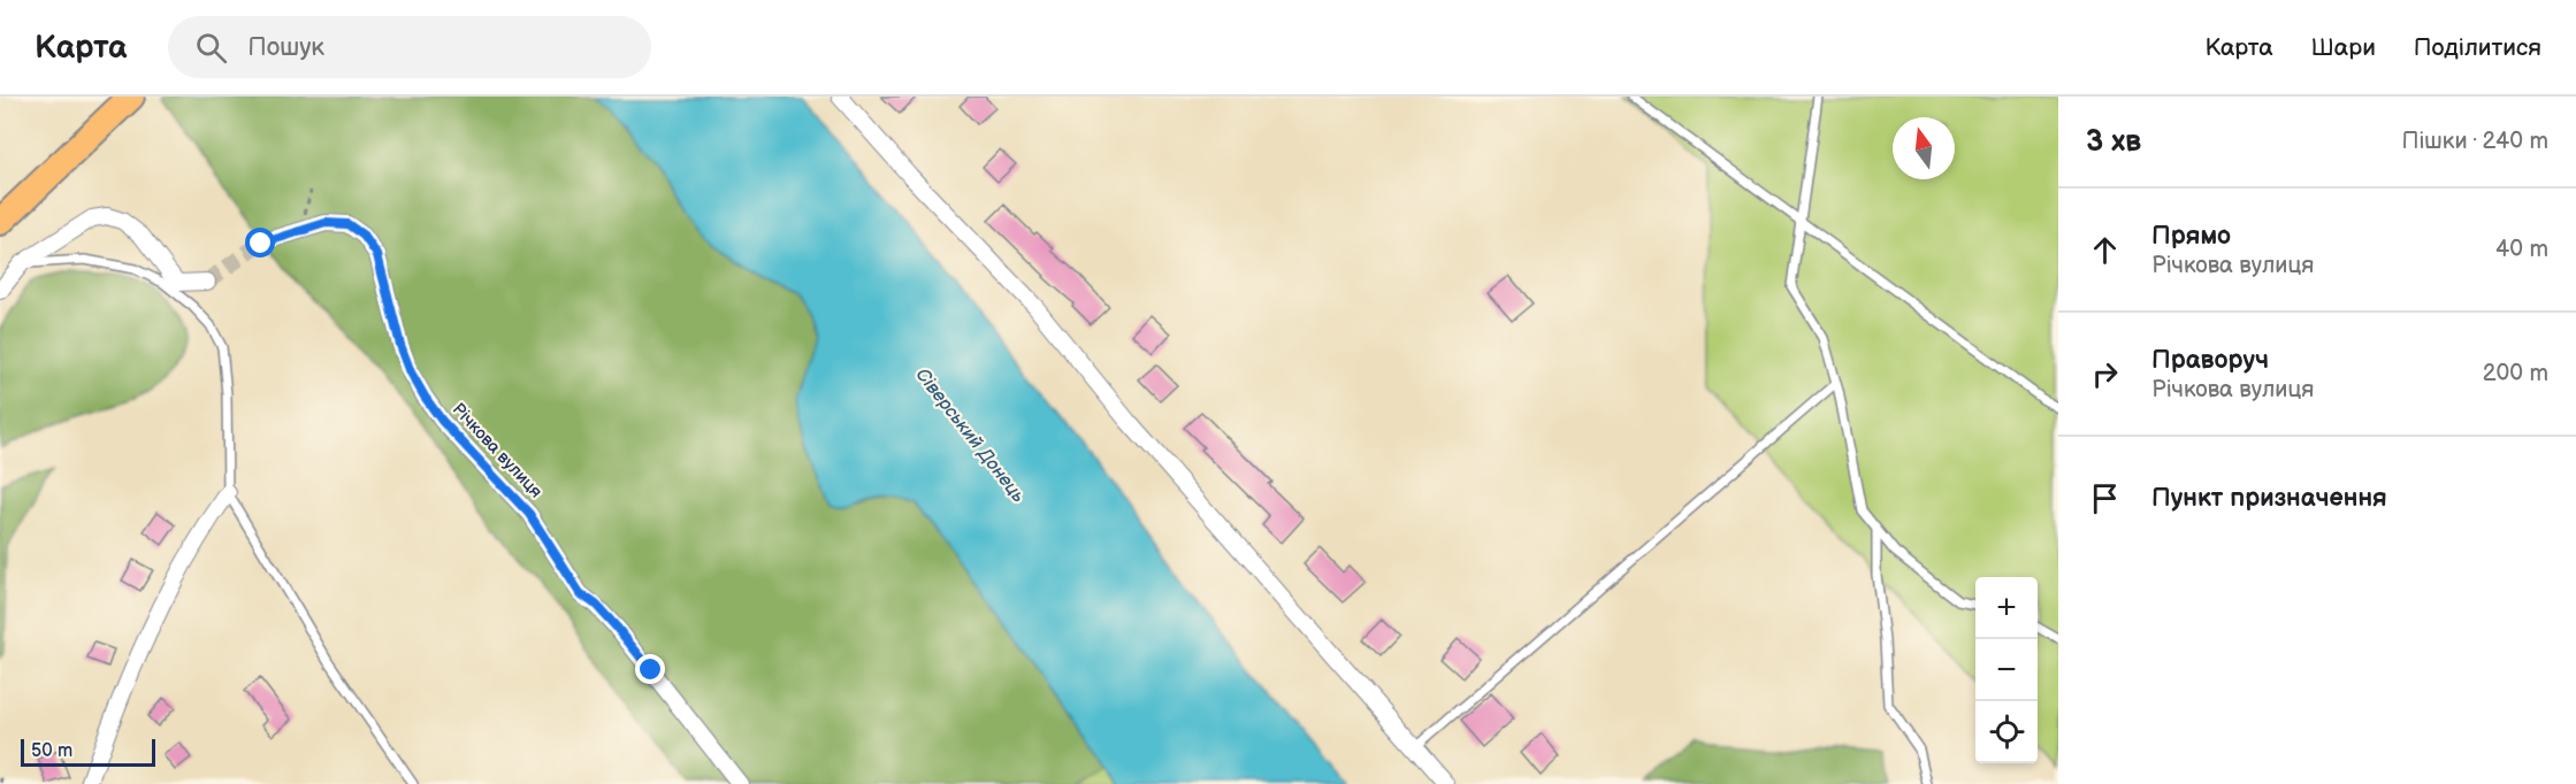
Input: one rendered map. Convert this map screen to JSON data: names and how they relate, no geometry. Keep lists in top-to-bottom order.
{
  "streets": {
    "street": ["Річкова вулиця"]
  },
  "water": ["Сіверський Донець"],
  "scale_bar": "50 m",
  "north": "top",
  "page": {
    "header": "Карта",
    "search": "Пошук",
    "nav": ["Карта", "Шари", "Поділитися"],
    "heading": ["3 хв", "Пішки · 240 m"],
    "list": [
      ["Прямо", "Річкова вулиця", "40 m"],
      ["Праворуч", "Річкова вулиця", "200 m"],
      "Пункт призначення"
    ],
    "map_buttons": ["+", "−"],
    "scale": "50 m"
  }
}
